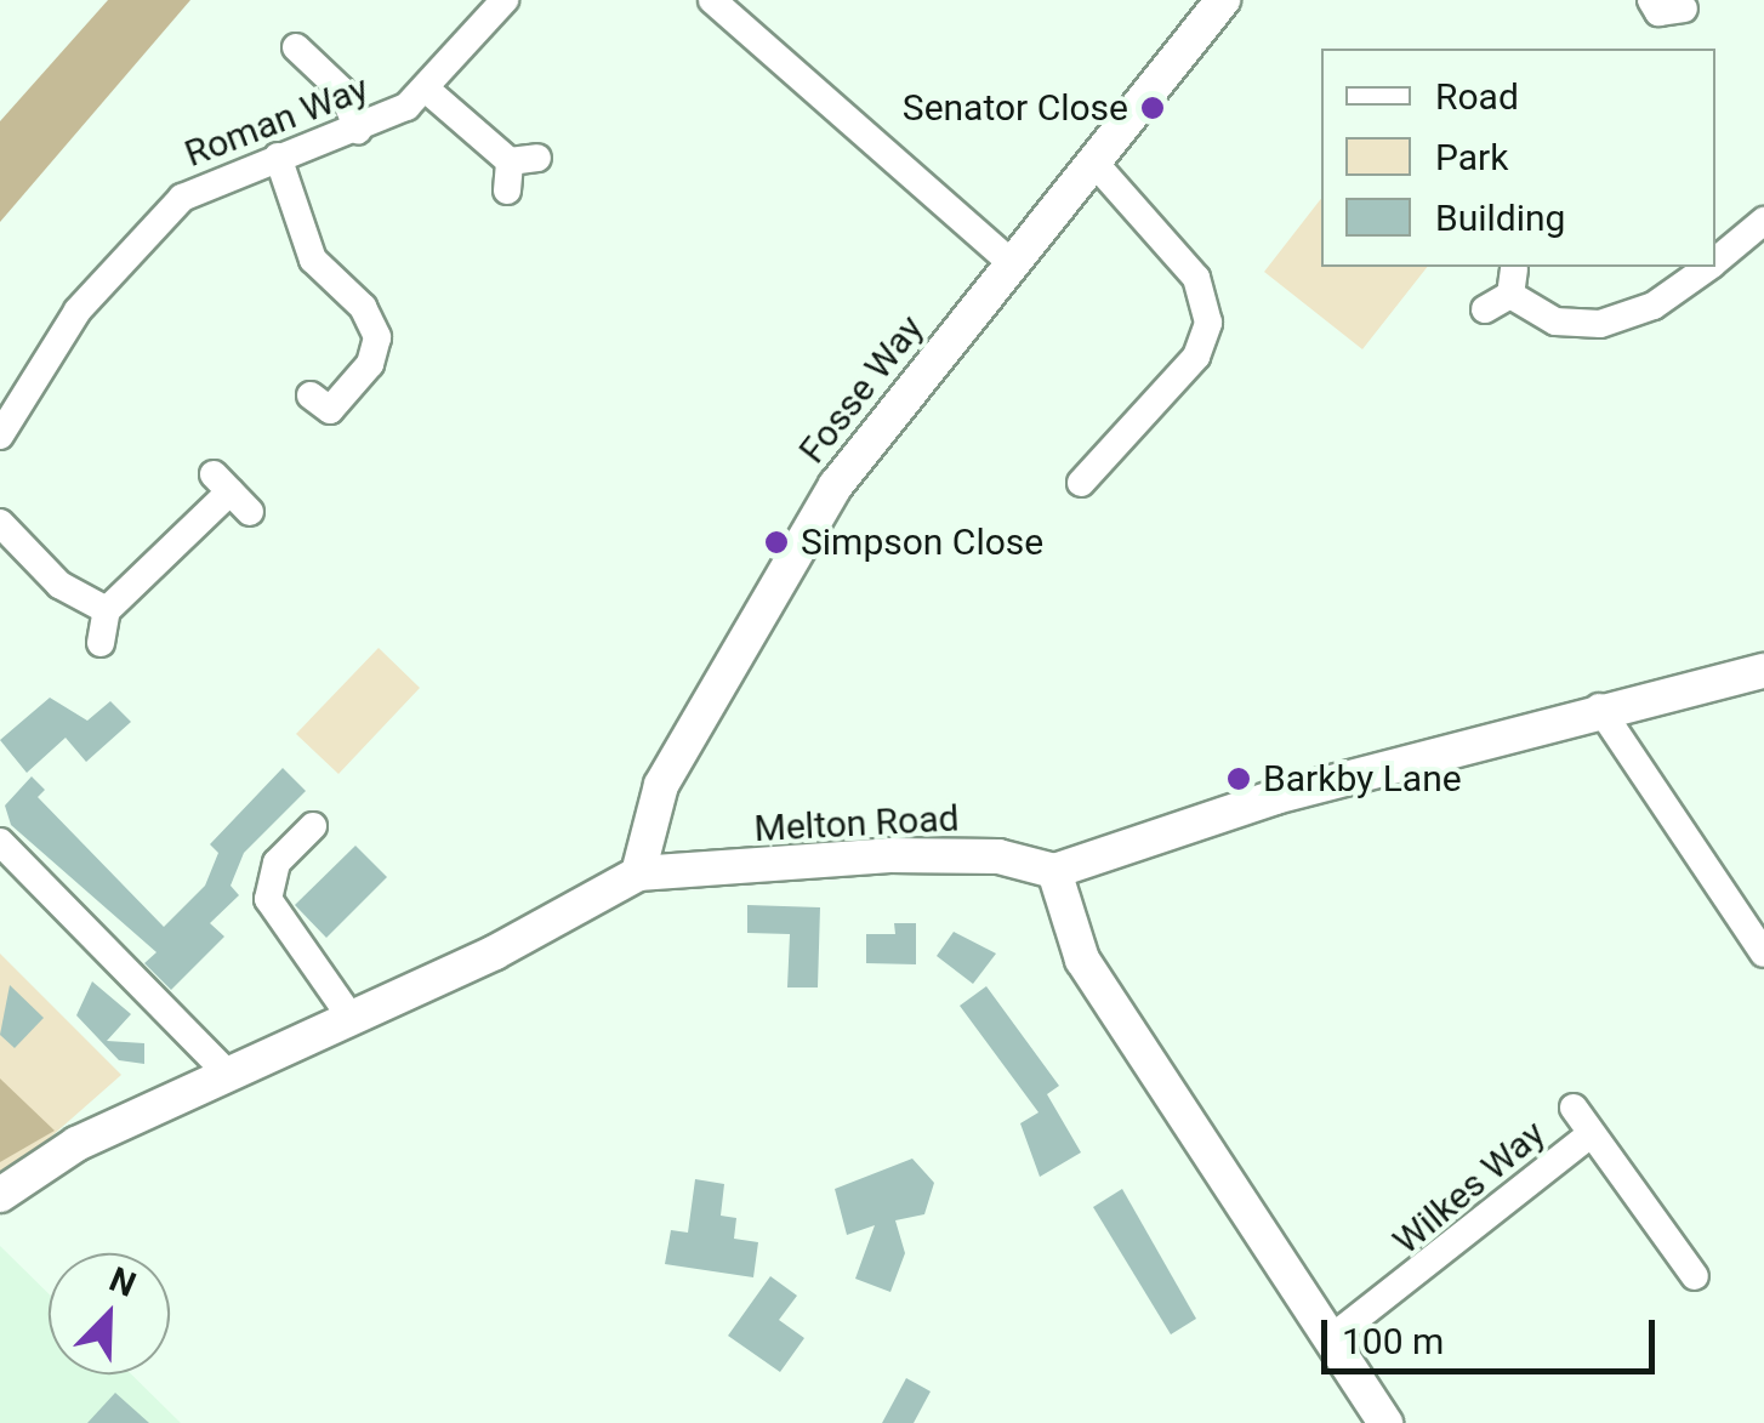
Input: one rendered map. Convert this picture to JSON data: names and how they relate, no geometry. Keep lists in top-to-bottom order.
{
  "streets": {
    "street": [
      "Roman Way",
      "Fosse Way",
      "Melton Road",
      "Wilkes Way"
    ]
  },
  "crossings": [
    ["Fosse Way", "Melton Road"]
  ],
  "places": ["Senator Close", "Simpson Close", "Barkby Lane"],
  "legend": ["Road", "Park", "Building"],
  "scale_bar": "100 m",
  "north": "top right"
}
